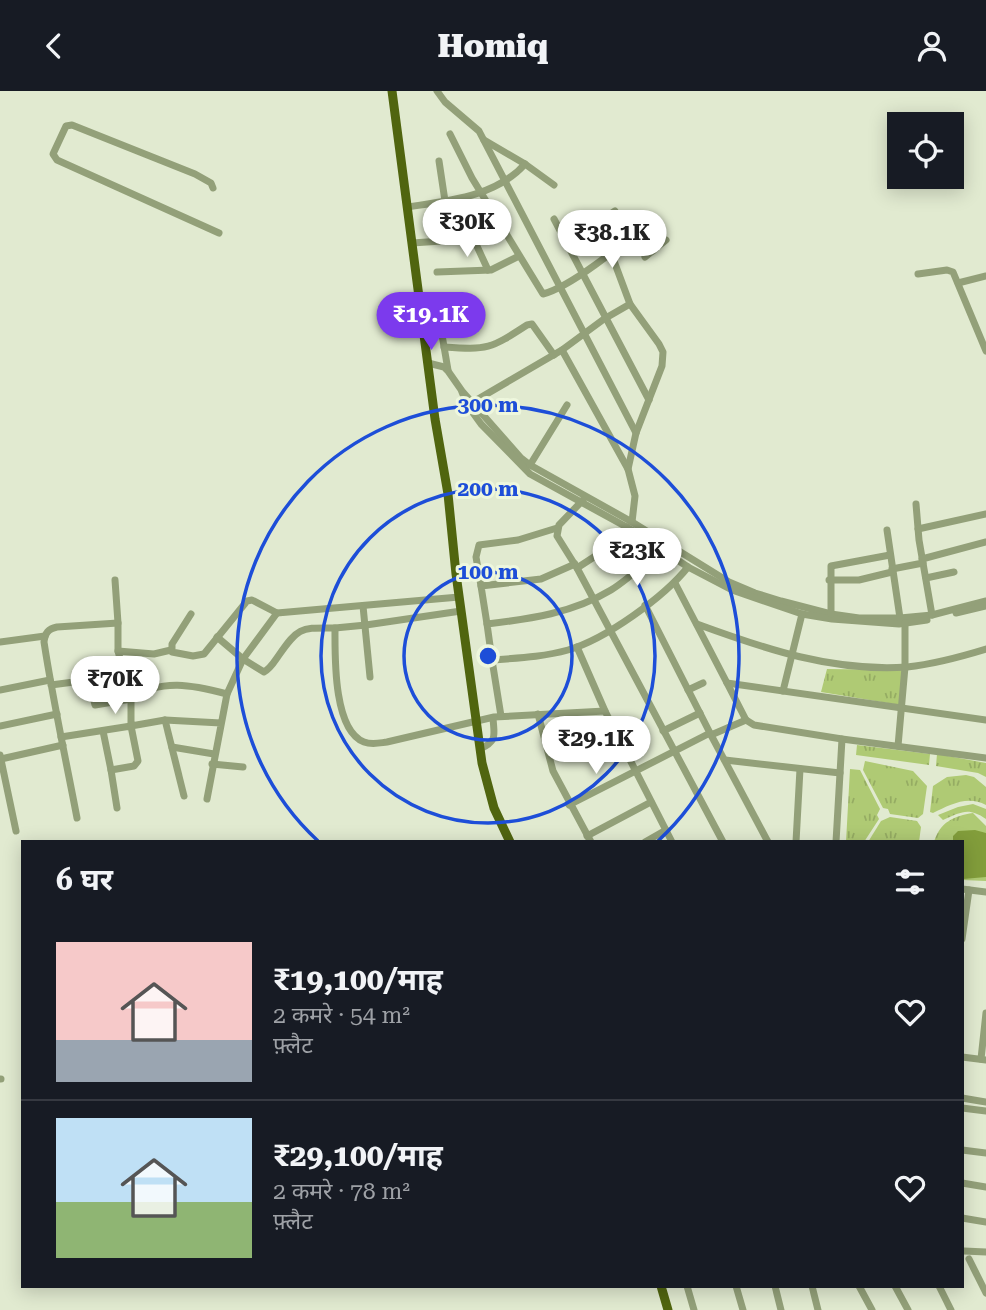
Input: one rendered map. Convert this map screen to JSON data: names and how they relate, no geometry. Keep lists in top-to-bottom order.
{
  "page": {
    "header": "Homiq",
    "price": [
      "₹30K",
      "₹38.1K",
      "₹19.1K",
      "₹23K",
      "₹70K",
      "₹29.1K"
    ],
    "heading": "6 घर",
    "list": [
      {
        "name": "₹19,100/माह",
        "note": "2 कमरे · 54 m² · फ़्लैट"
      },
      {
        "name": "₹29,100/माह",
        "note": "2 कमरे · 78 m² · फ़्लैट"
      }
    ]
  },
  "rings": ["300 m", "200 m", "100 m"]
}
